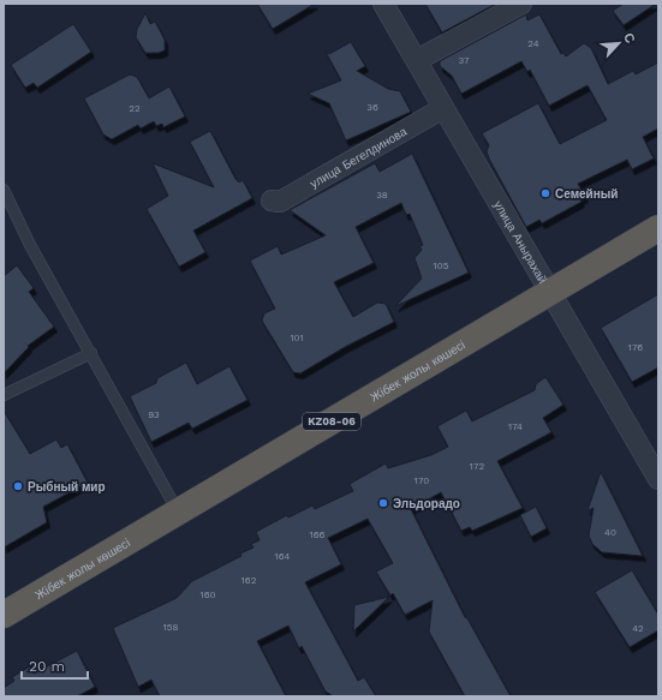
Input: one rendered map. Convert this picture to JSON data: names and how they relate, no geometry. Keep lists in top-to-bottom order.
{
  "streets": {
    "highway": ["Жібек жолы көшесі", "KZ08-06"],
    "street": ["улица Бегелдинова", "улица Анырахай"]
  },
  "crossings": [
    ["улица Бегелдинова", "улица Анырахай"],
    ["улица Анырахай", "Жібек жолы көшесі"]
  ],
  "places": ["Семейный", "Рыбный мир", "Эльдорадо"],
  "house_numbers": [
    "24",
    "37",
    "36",
    "22",
    "38",
    "105",
    "101",
    "176",
    "93",
    "174",
    "172",
    "170",
    "40",
    "166",
    "164",
    "162",
    "160",
    "158",
    "42"
  ],
  "scale_bar": "20 m",
  "north": "top right"
}
